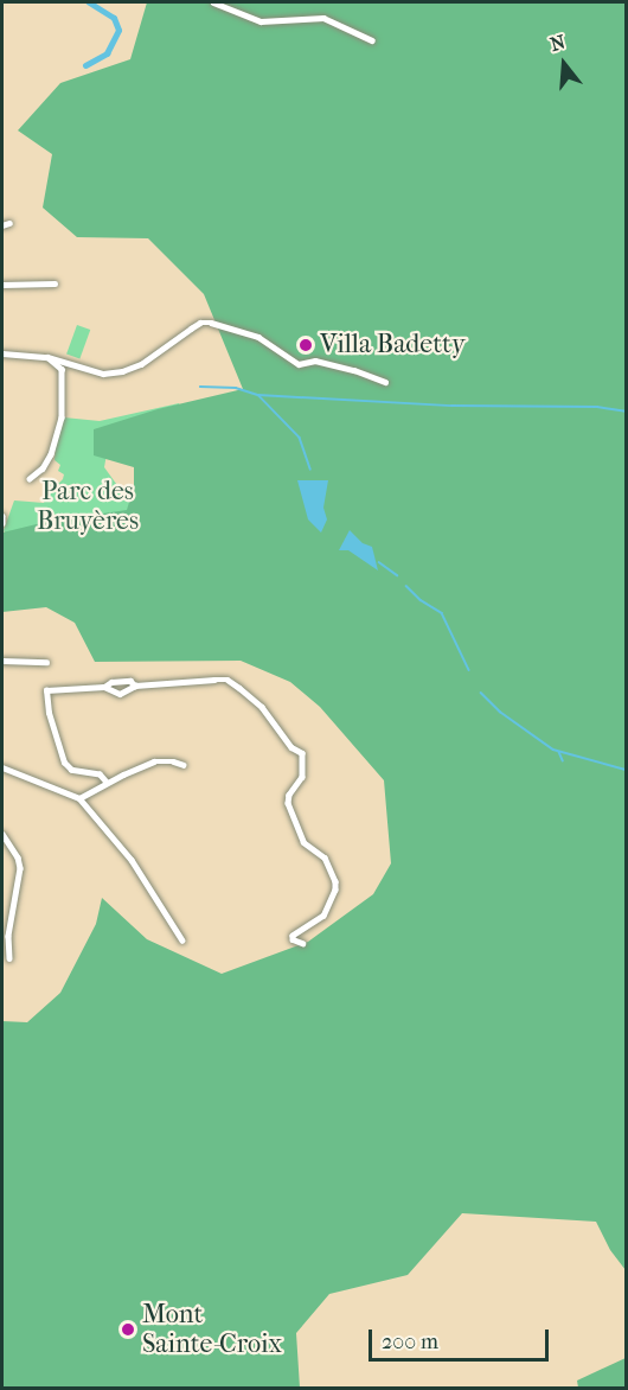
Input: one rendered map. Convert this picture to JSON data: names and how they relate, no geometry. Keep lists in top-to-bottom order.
{
  "parks": ["Parc des Bruyères"],
  "places": ["Villa Badetty", "Mont Sainte-Croix"],
  "scale_bar": "200 m",
  "north": "top"
}
